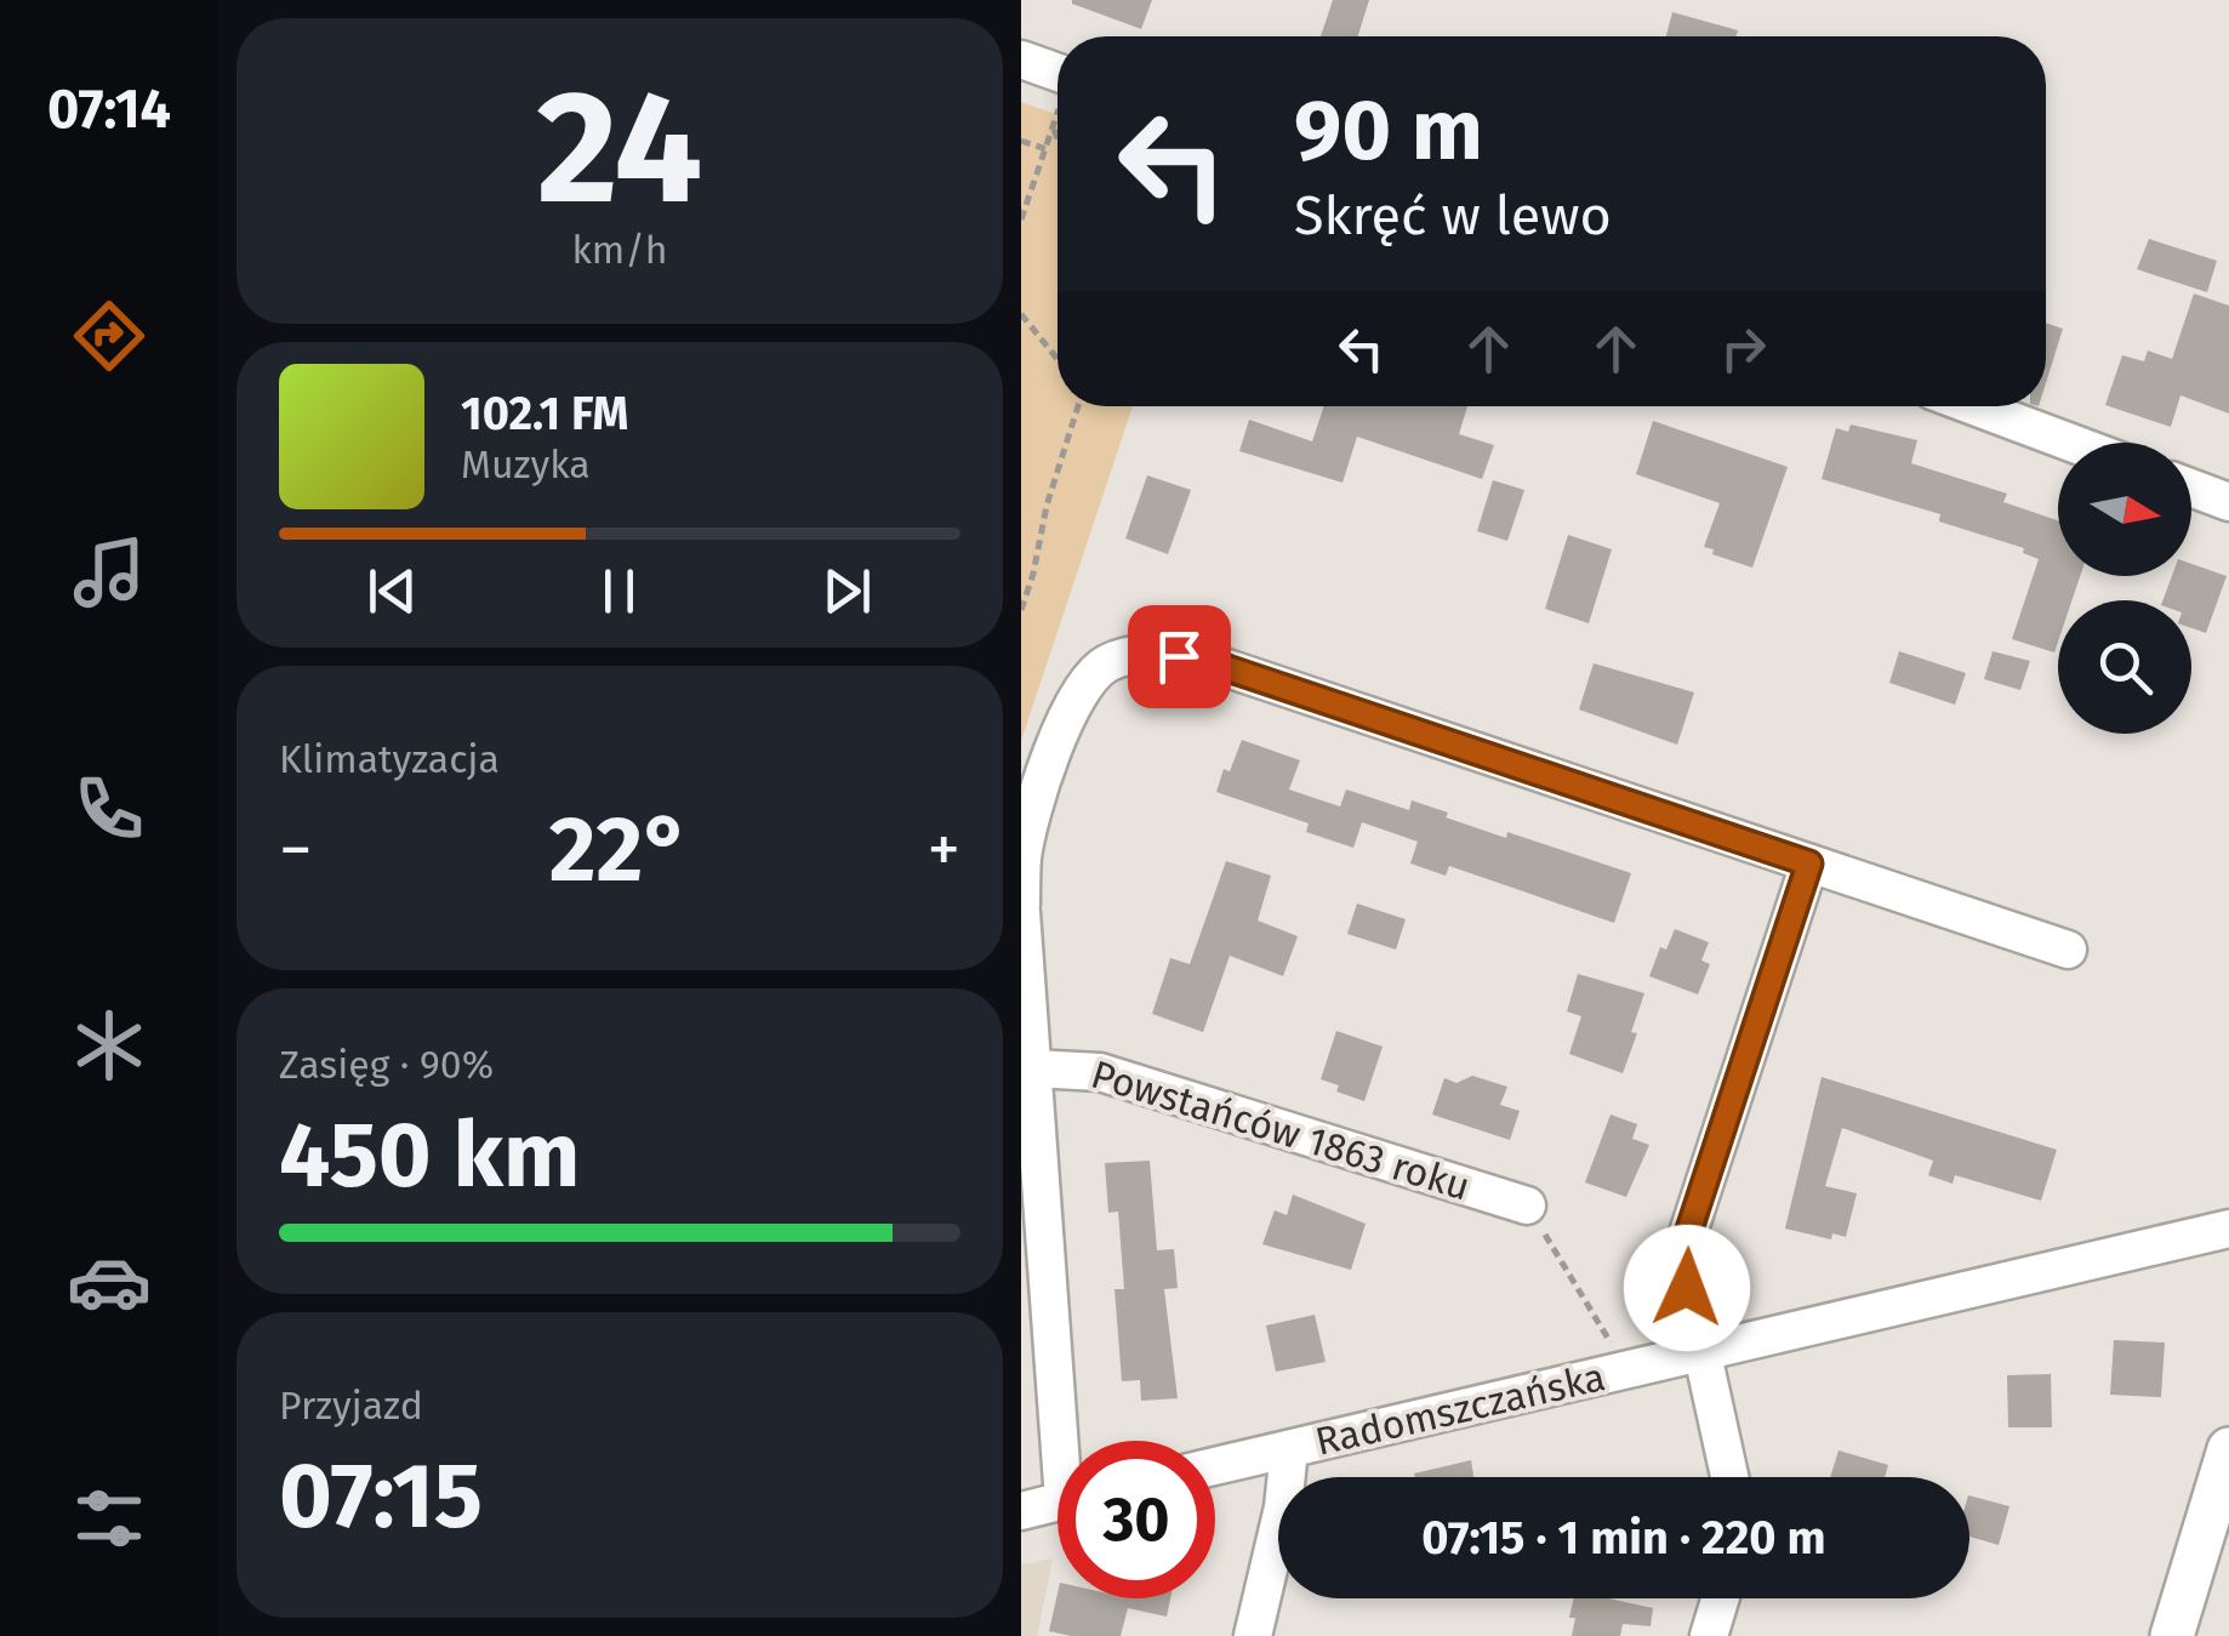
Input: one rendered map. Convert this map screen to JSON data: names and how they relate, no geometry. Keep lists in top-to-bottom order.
{
  "streets": {
    "street": ["Powstańców 1863 roku", "Radomszczańska"]
  },
  "north": "right",
  "page": {
    "tabs": "07:14",
    "tile": [
      ["24", "km/h"],
      "Klimatyzacja",
      ["Zasięg · 90%", "450 km"],
      ["Przyjazd", "07:15"]
    ],
    "turn": ["90 m", "Skręć w lewo"],
    "song": ["102.1 FM", "Muzyka"],
    "heat": ["−", "22°", "+"],
    "limit": "30",
    "trip": "07:15 · 1 min · 220 m"
  }
}
